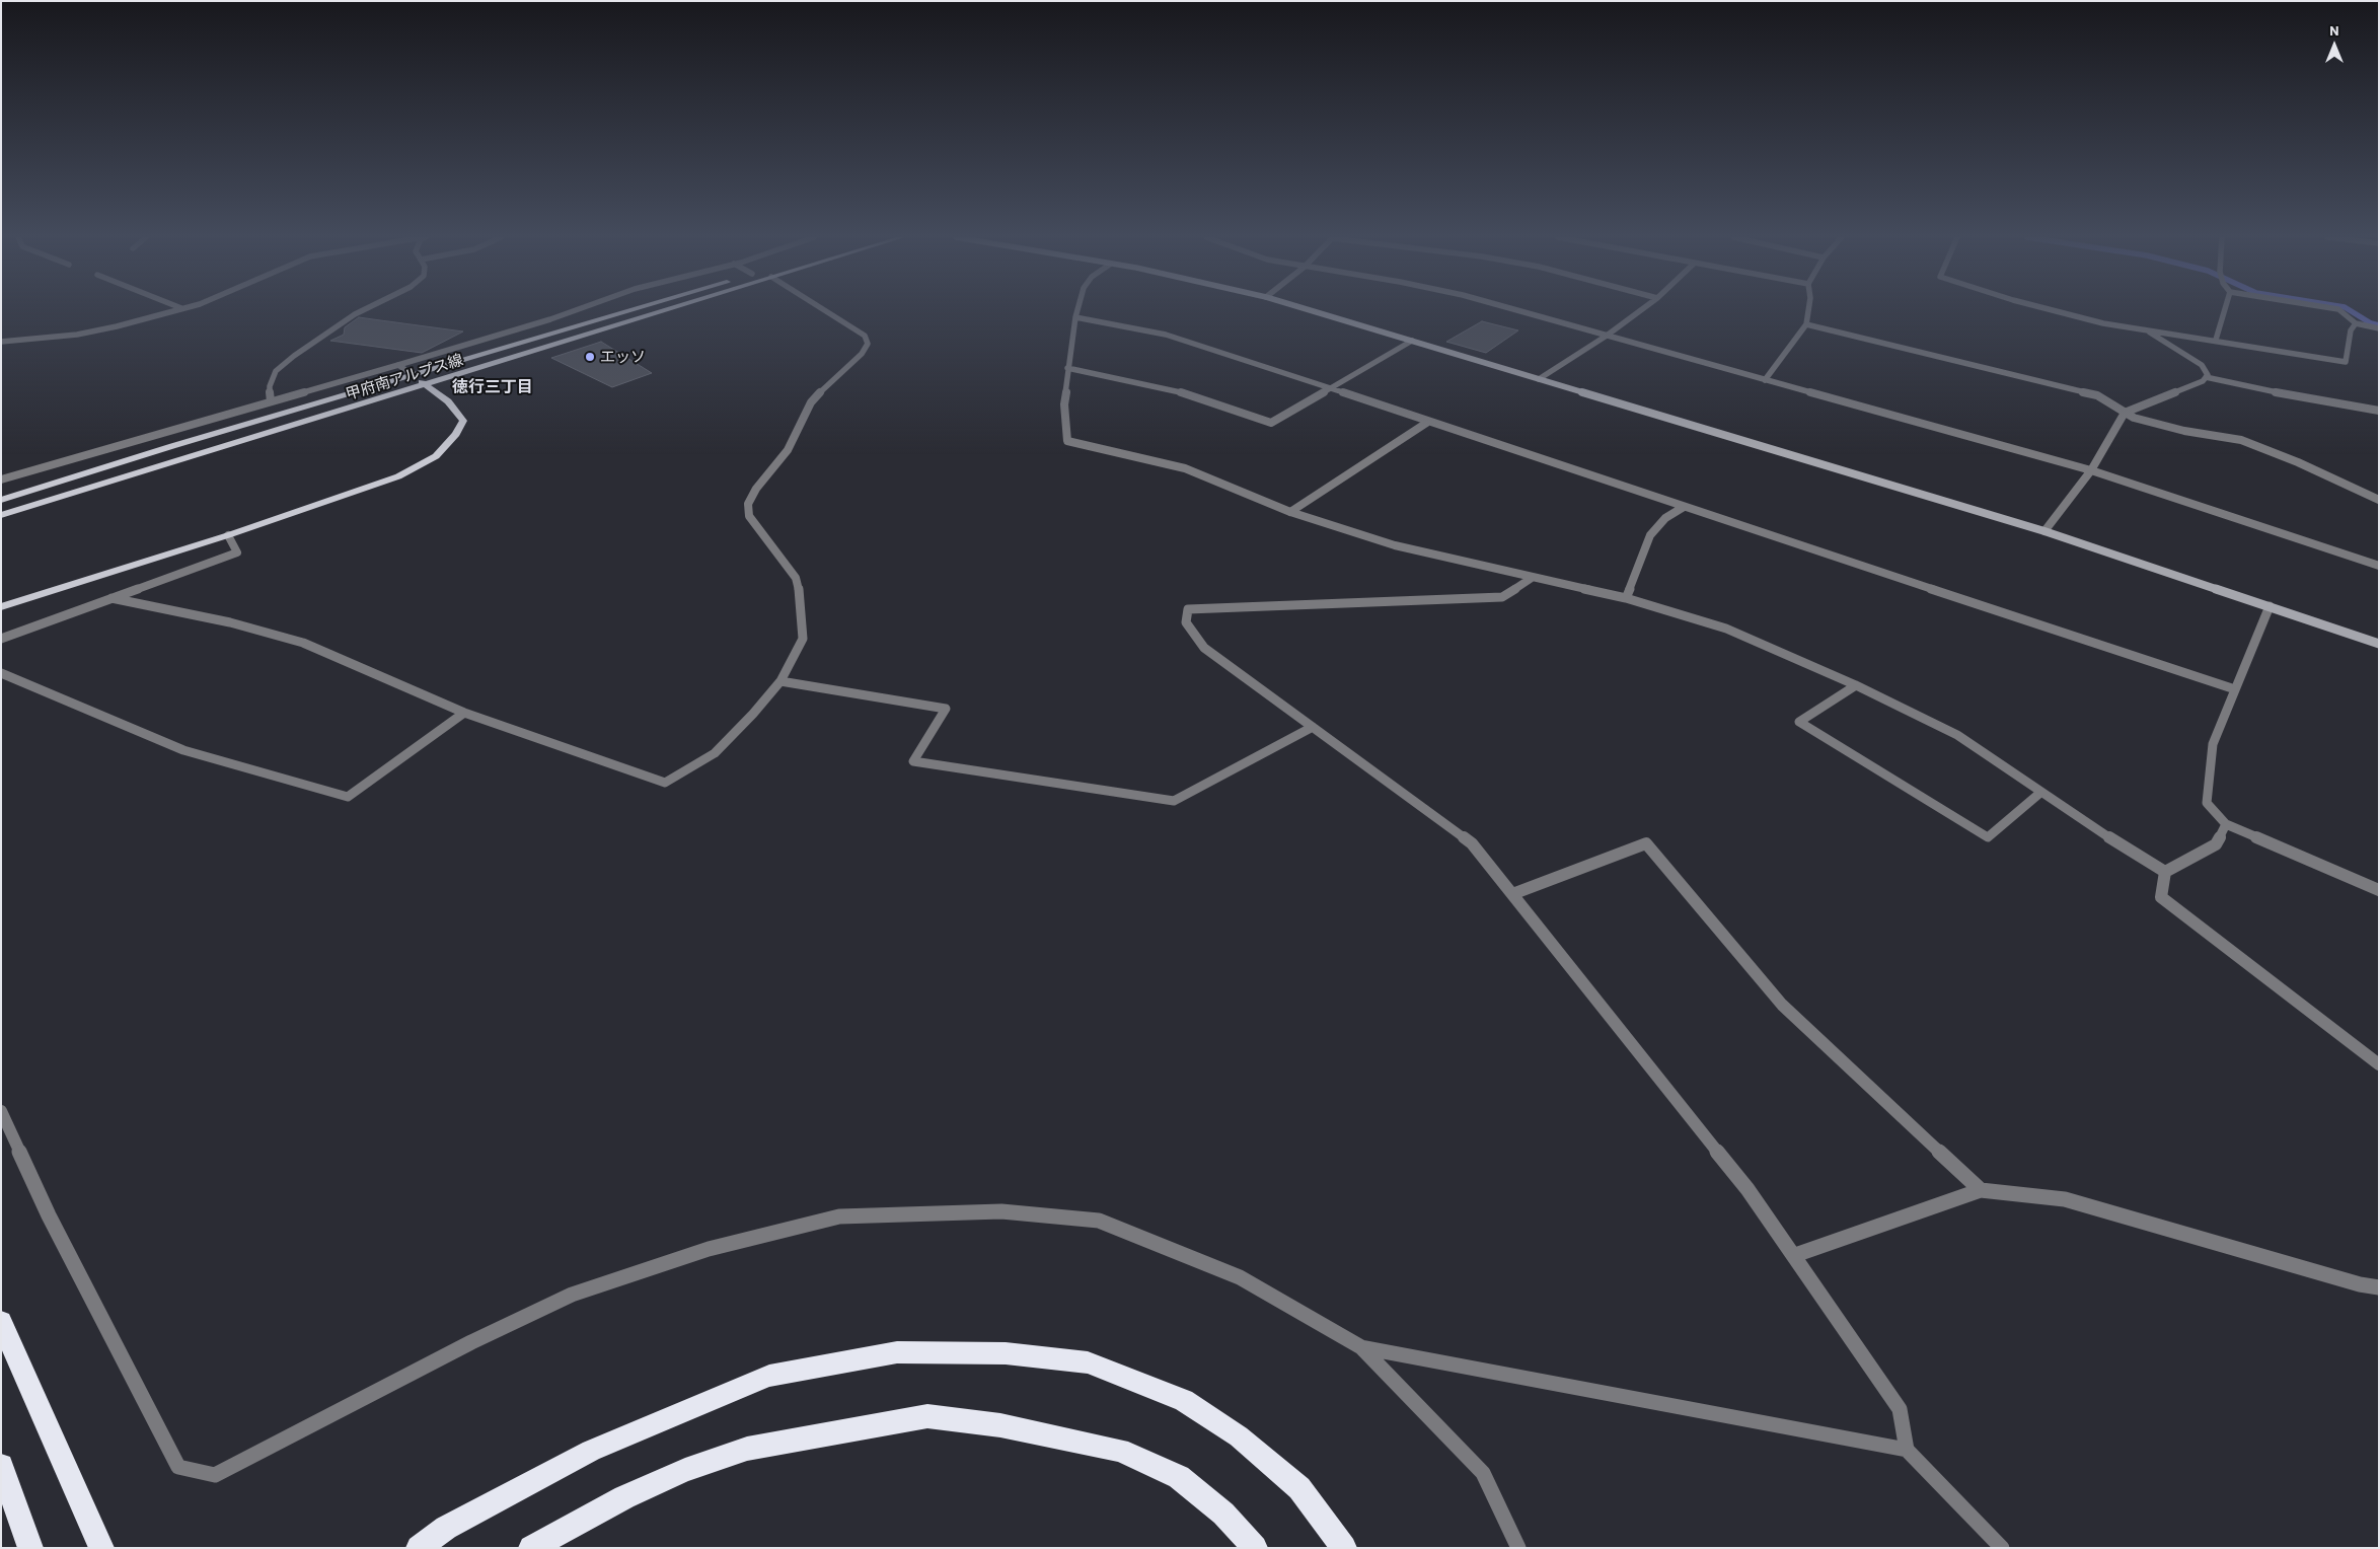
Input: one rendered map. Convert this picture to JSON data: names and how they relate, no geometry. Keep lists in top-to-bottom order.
{
  "streets": {
    "main road": ["甲府南アルプス線"]
  },
  "districts": ["徳行三丁目"],
  "places": ["エッソ"],
  "north": "top"
}
